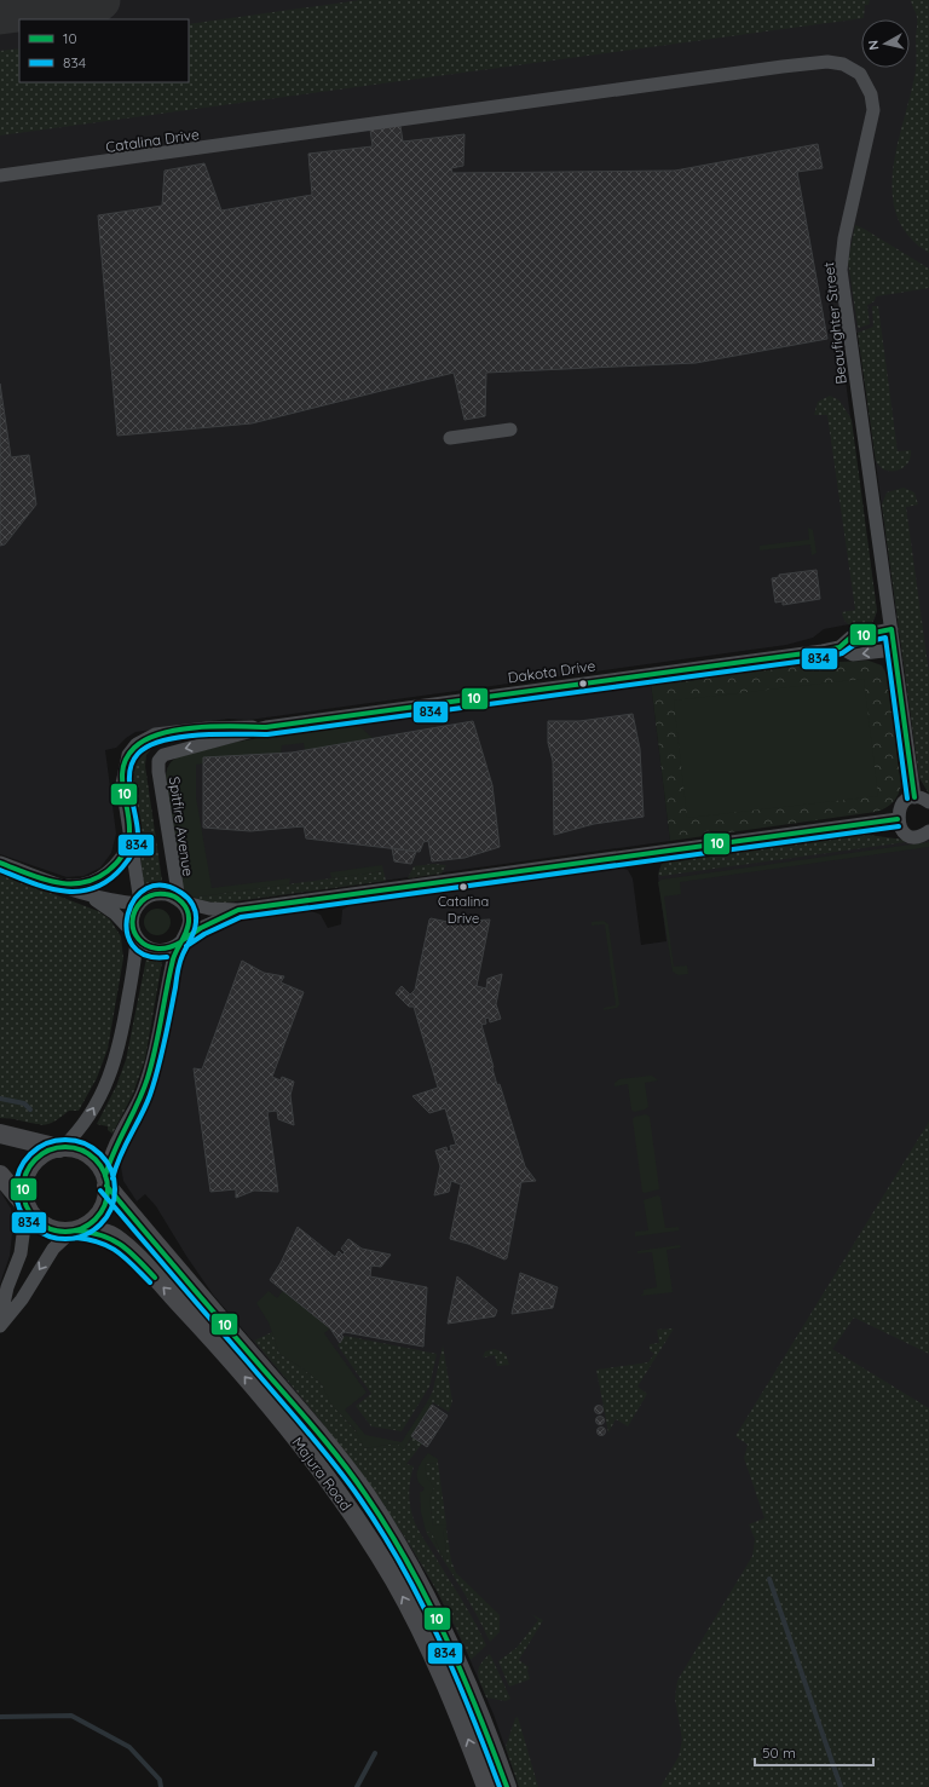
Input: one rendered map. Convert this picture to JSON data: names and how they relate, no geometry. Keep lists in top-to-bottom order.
{
  "streets": {
    "main road": ["Majura Road"],
    "street": [
      "Catalina Drive",
      "Beaufighter Street",
      "Dakota Drive",
      "Spitfire Avenue"
    ]
  },
  "crossings": [
    ["Catalina Drive", "Beaufighter Street"],
    ["Beaufighter Street", "Dakota Drive"],
    ["Dakota Drive", "Spitfire Avenue"]
  ],
  "places": ["Catalina Drive"],
  "lines": ["transit line 10", "transit line 834"],
  "legend": ["10", "834"],
  "scale_bar": "50 m",
  "north": "left"
}
